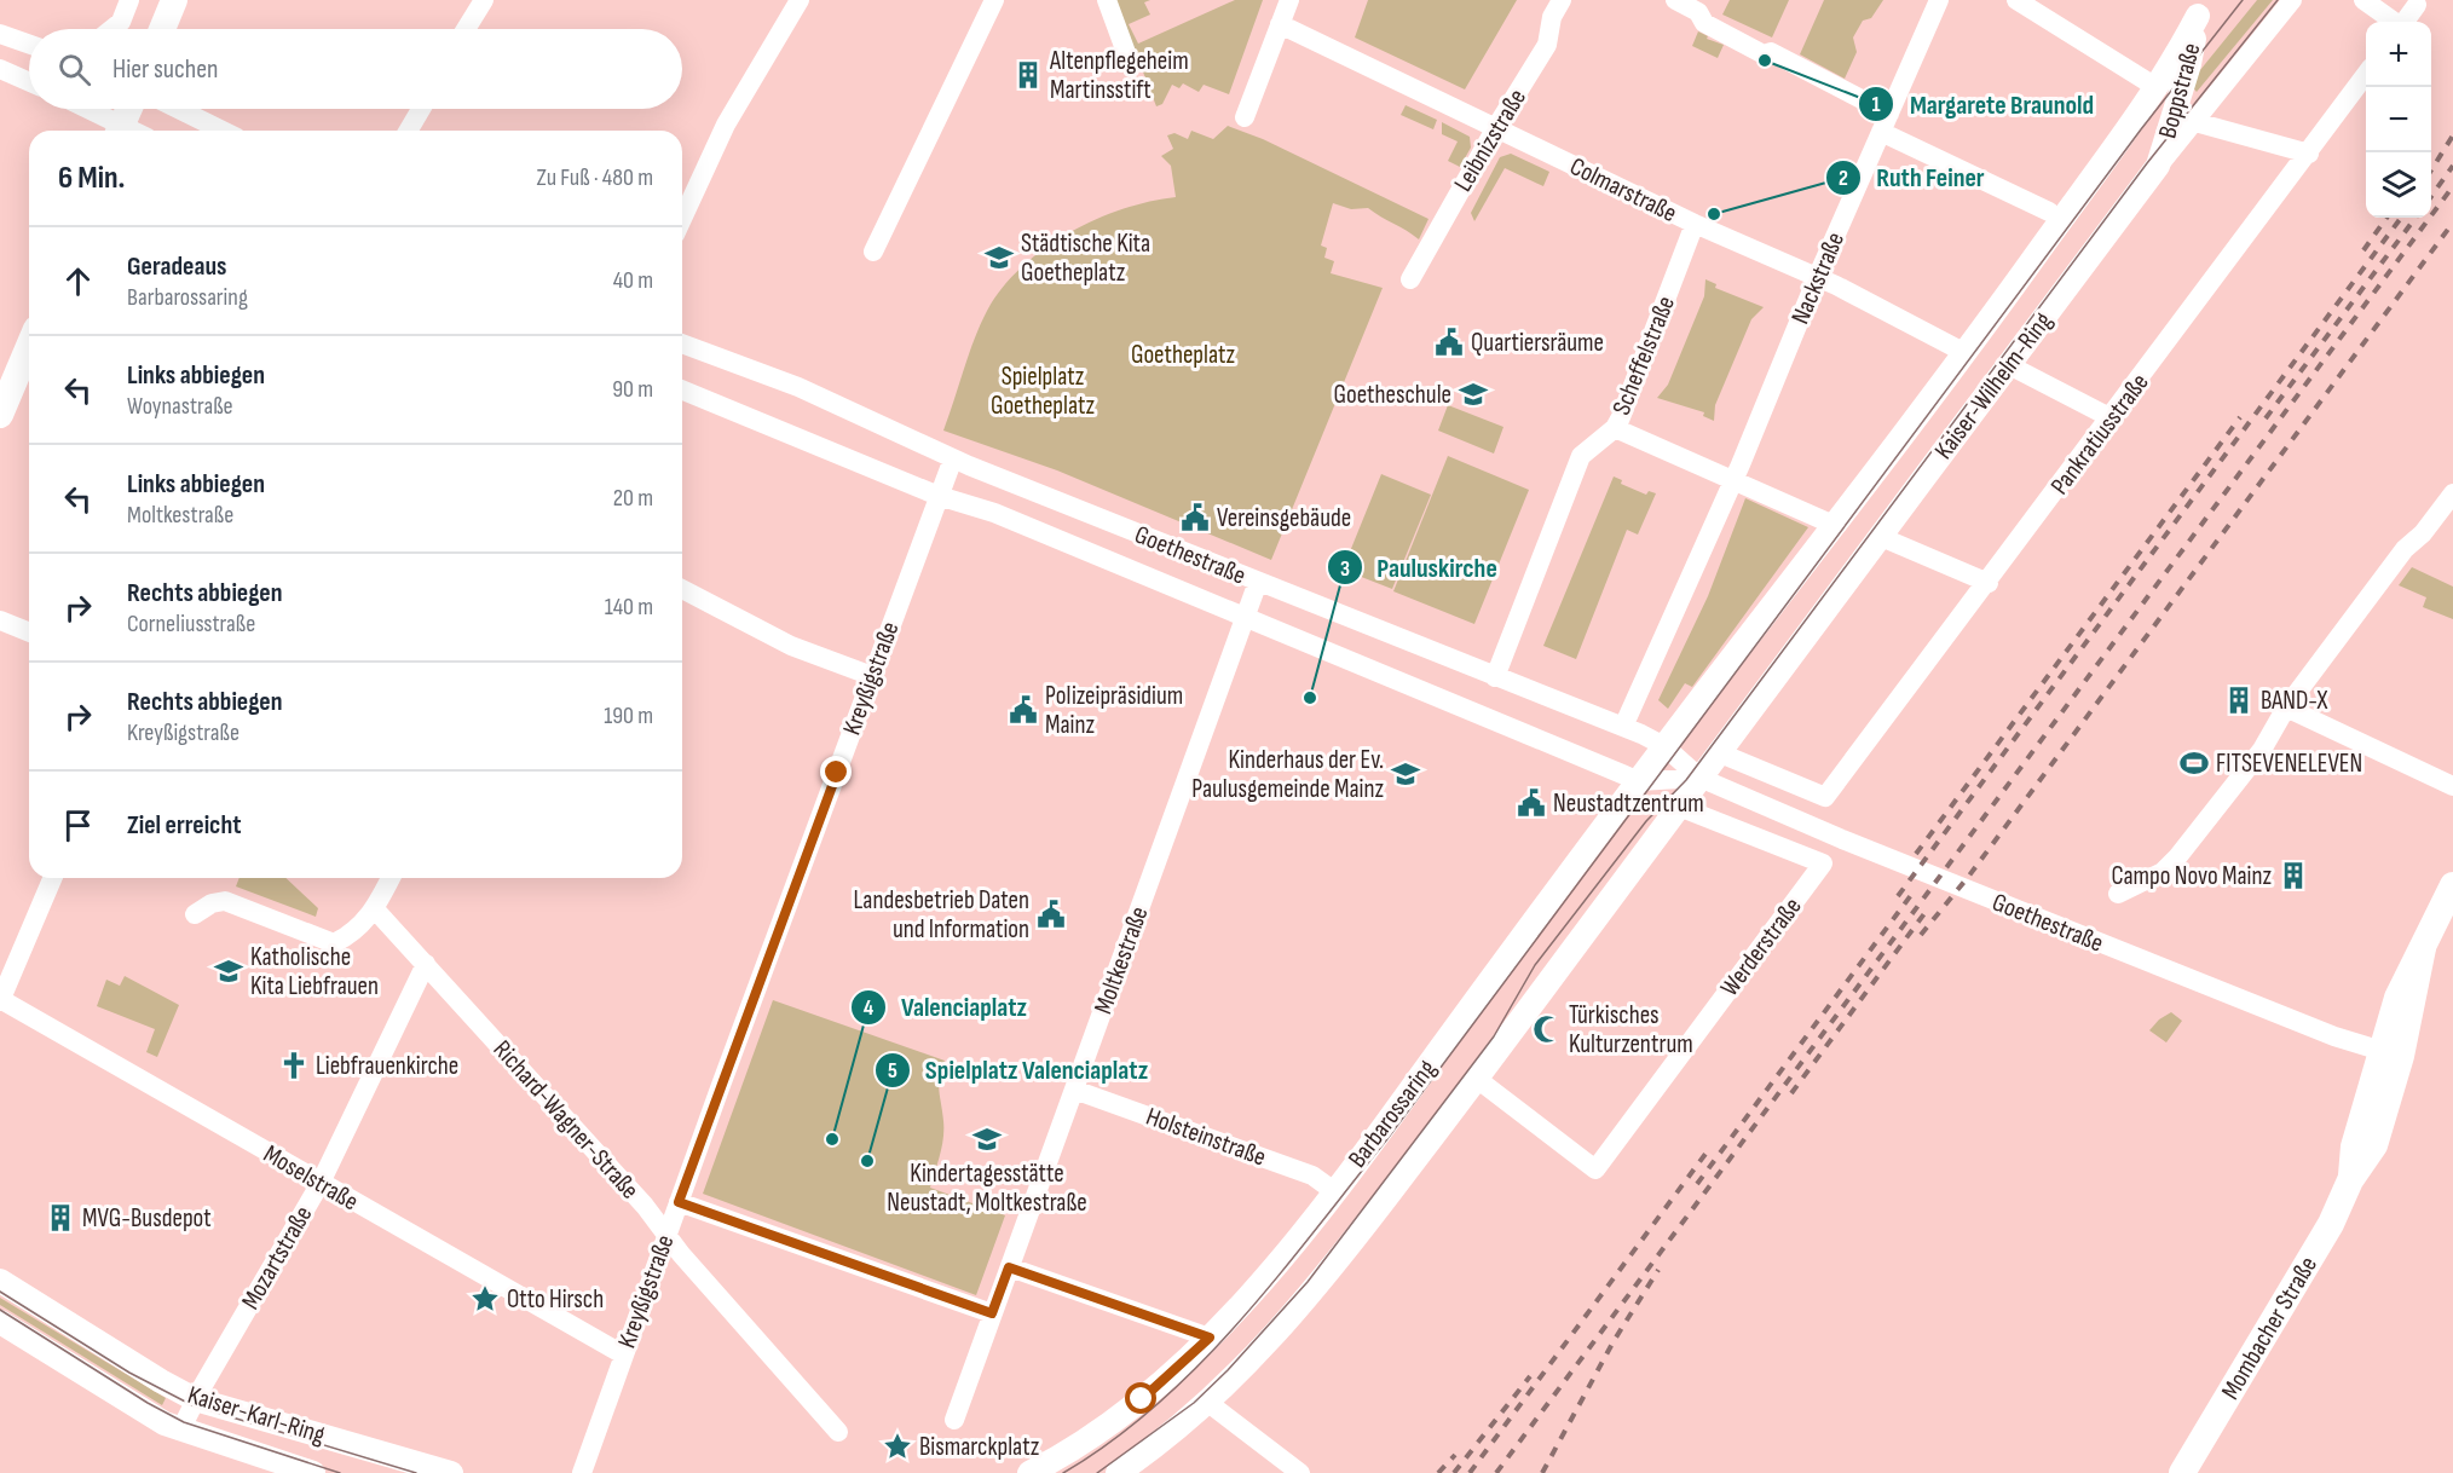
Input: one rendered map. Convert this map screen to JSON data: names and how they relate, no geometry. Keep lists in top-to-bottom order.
{
  "streets": {
    "main road": ["Mombacher Straße"],
    "street": [
      "Boppstraße",
      "Leibnizstraße",
      "Colmarstraße",
      "Nackstraße",
      "Scheffelstraße",
      "Kaiser-Wilhelm-Ring",
      "Pankratiusstraße",
      "Goethestraße",
      "Kreyßigstraße",
      "Werderstraße",
      "Moltkestraße",
      "Barbarossaring",
      "Richard-Wagner-Straße",
      "Holsteinstraße",
      "Moselstraße",
      "Mozartstraße",
      "Kaiser-Karl-Ring"
    ]
  },
  "crossings": [
    ["Boppstraße", "Kaiser-Wilhelm-Ring"],
    ["Leibnizstraße", "Colmarstraße"],
    ["Colmarstraße", "Nackstraße"],
    ["Colmarstraße", "Scheffelstraße"],
    ["Colmarstraße", "Kaiser-Wilhelm-Ring"],
    ["Nackstraße", "Goethestraße"],
    ["Scheffelstraße", "Goethestraße"],
    ["Kaiser-Wilhelm-Ring", "Pankratiusstraße"],
    ["Kaiser-Wilhelm-Ring", "Goethestraße"],
    ["Kaiser-Wilhelm-Ring", "Barbarossaring"],
    ["Goethestraße", "Kreyßigstraße"],
    ["Goethestraße", "Moltkestraße"],
    ["Goethestraße", "Barbarossaring"],
    ["Goethestraße", "Mombacher Straße"],
    ["Kreyßigstraße", "Richard-Wagner-Straße"],
    ["Kreyßigstraße", "Moselstraße"],
    ["Werderstraße", "Barbarossaring"],
    ["Moltkestraße", "Holsteinstraße"],
    ["Barbarossaring", "Holsteinstraße"],
    ["Richard-Wagner-Straße", "Mozartstraße"],
    ["Moselstraße", "Mozartstraße"],
    ["Mozartstraße", "Kaiser-Karl-Ring"]
  ],
  "parks": ["Goetheplatz", "Spielplatz Goetheplatz"],
  "places": {
    "other": [
      "Margarete Braunold",
      "Ruth Feiner",
      "Pauluskirche",
      "Valenciaplatz",
      "Spielplatz Valenciaplatz"
    ],
    "building": [
      "Altenpflegeheim Martinsstift",
      "BAND-X",
      "Campo Novo Mainz",
      "MVG-Busdepot"
    ],
    "school or university": [
      "Städtische Kita Goetheplatz",
      "Goetheschule",
      "Kinderhaus der Ev. Paulusgemeinde Mainz",
      "Katholische Kita Liebfrauen",
      "Kindertagesstätte Neustadt, Moltkestraße"
    ],
    "public building": [
      "Quartiersräume",
      "Vereinsgebäude",
      "Polizeipräsidium Mainz",
      "Neustadtzentrum",
      "Landesbetrieb Daten und Information"
    ],
    "sports": ["FITSEVENELEVEN"],
    "mosque": ["Türkisches Kulturzentrum"],
    "church": ["Liebfrauenkirche"],
    "place": ["Otto Hirsch", "Bismarckplatz"]
  },
  "page": {
    "map_buttons": ["+", "−"],
    "search": "Hier suchen",
    "heading": ["6 Min.", "Zu Fuß · 480 m"],
    "list": [
      ["Geradeaus", "Barbarossaring", "40 m"],
      ["Links abbiegen", "Woynastraße", "90 m"],
      ["Links abbiegen", "Moltkestraße", "20 m"],
      ["Rechts abbiegen", "Corneliusstraße", "140 m"],
      ["Rechts abbiegen", "Kreyßigstraße", "190 m"],
      "Ziel erreicht"
    ]
  }
}
